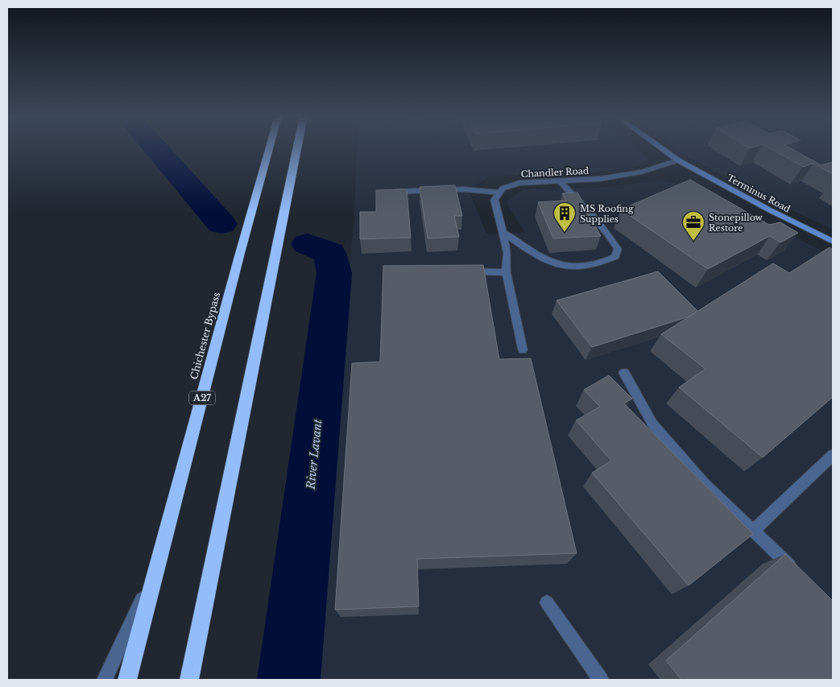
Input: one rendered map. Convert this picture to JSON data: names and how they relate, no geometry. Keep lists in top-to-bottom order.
{
  "streets": {
    "highway": ["Chichester Bypass", "A27"],
    "street": ["Chandler Road", "Terminus Road"]
  },
  "crossings": [
    ["Chandler Road", "Terminus Road"]
  ],
  "water": ["River Lavant"],
  "places": {
    "building": ["MS Roofing Supplies"],
    "office": ["Stonepillow Restore"]
  }
}
